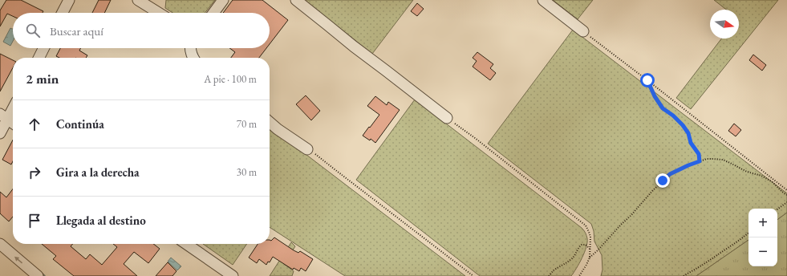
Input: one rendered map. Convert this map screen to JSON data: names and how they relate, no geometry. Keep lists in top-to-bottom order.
{
  "north": "right",
  "page": {
    "search": "Buscar aquí",
    "heading": ["2 min", "A pie · 100 m"],
    "list": [
      ["Continúa", "70 m"],
      ["Gira a la derecha", "30 m"],
      "Llegada al destino"
    ],
    "map_buttons": ["+", "−"]
  }
}
